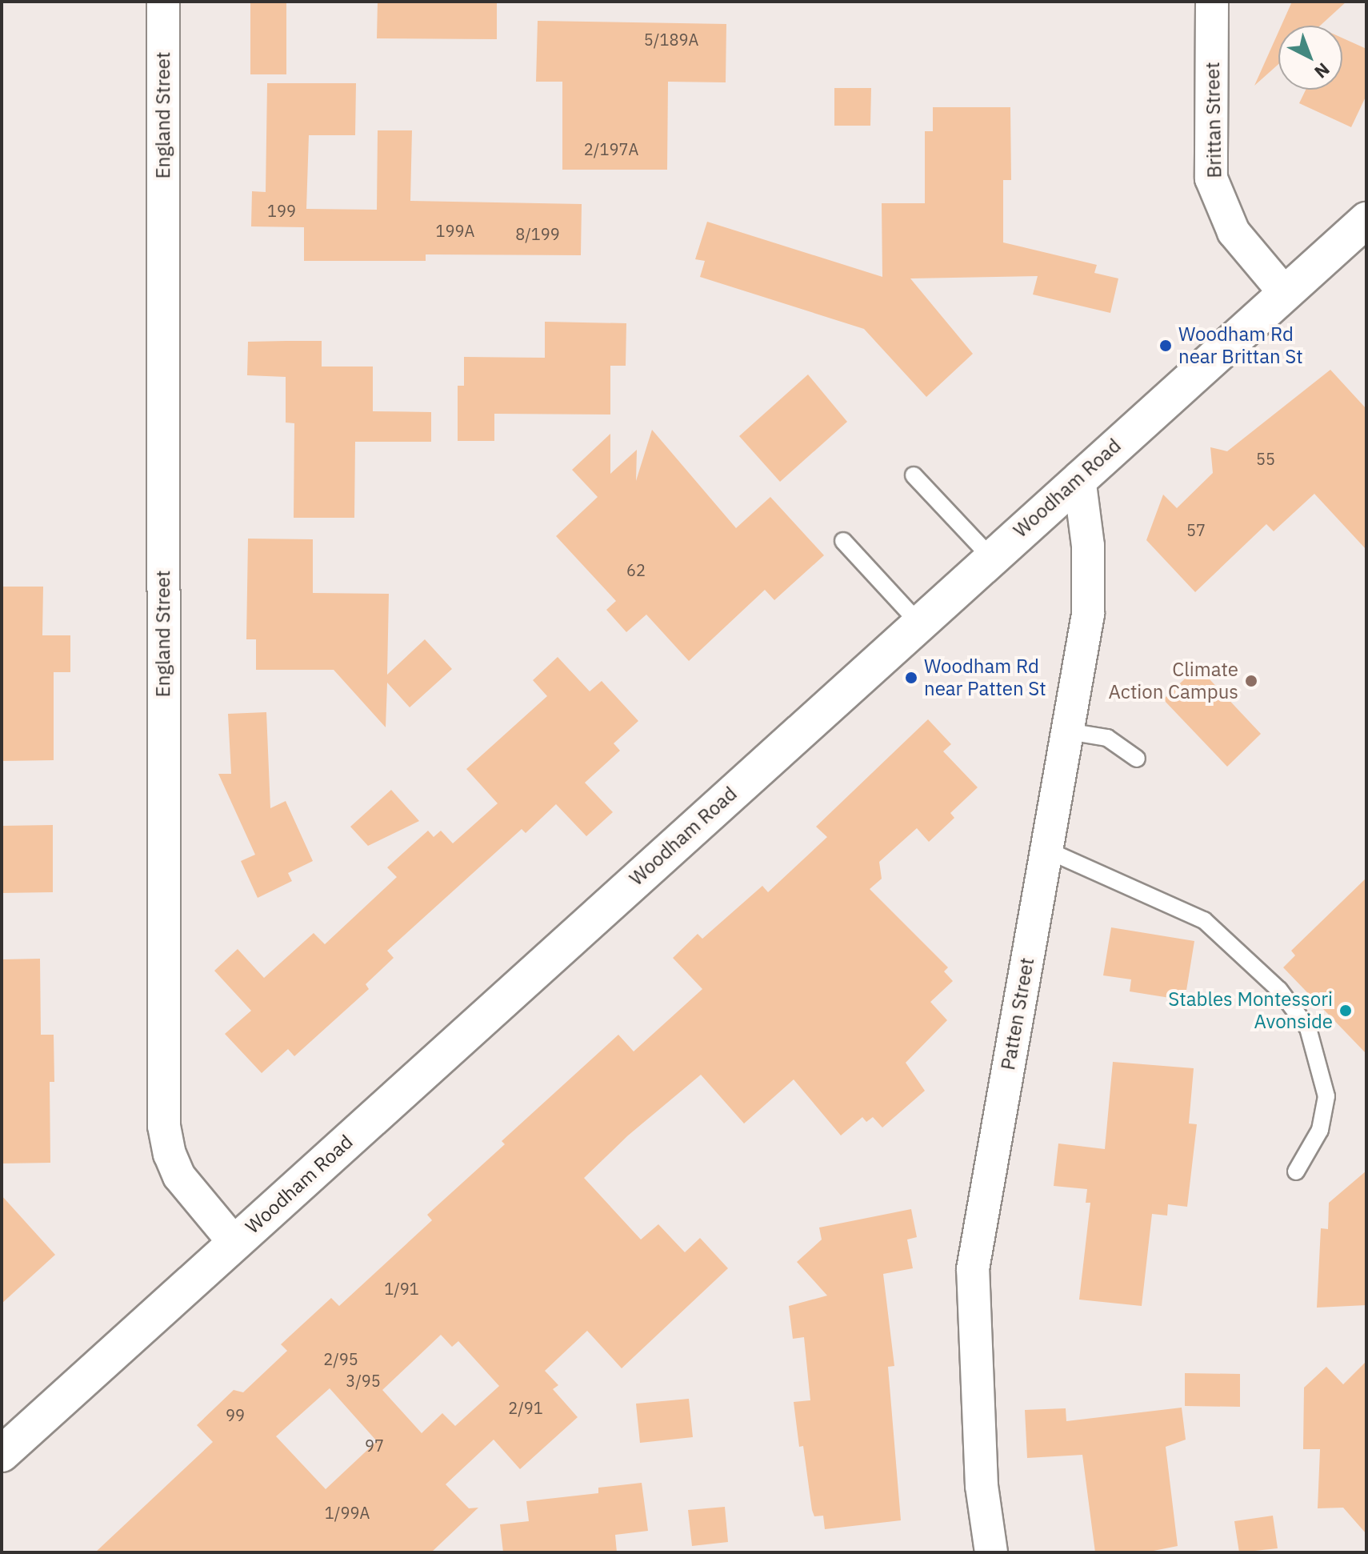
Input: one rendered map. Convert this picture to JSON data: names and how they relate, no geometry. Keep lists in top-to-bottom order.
{
  "streets": {
    "main road": ["Woodham Road"],
    "street": ["England Street", "Brittan Street", "Patten Street"]
  },
  "crossings": [
    ["England Street", "Woodham Road"],
    ["Brittan Street", "Woodham Road"],
    ["Woodham Road", "Patten Street"]
  ],
  "places": [
    "Woodham Rd near Brittan St",
    "Woodham Rd near Patten St",
    "Climate Action Campus",
    "Stables Montessori Avonside"
  ],
  "house_numbers": [
    "5/189A",
    "2/197A",
    "199",
    "199A",
    "8/199",
    "55",
    "57",
    "62",
    "1/91",
    "2/95",
    "3/95",
    "2/91",
    "99",
    "97",
    "1/99A"
  ],
  "north": "bottom right"
}
